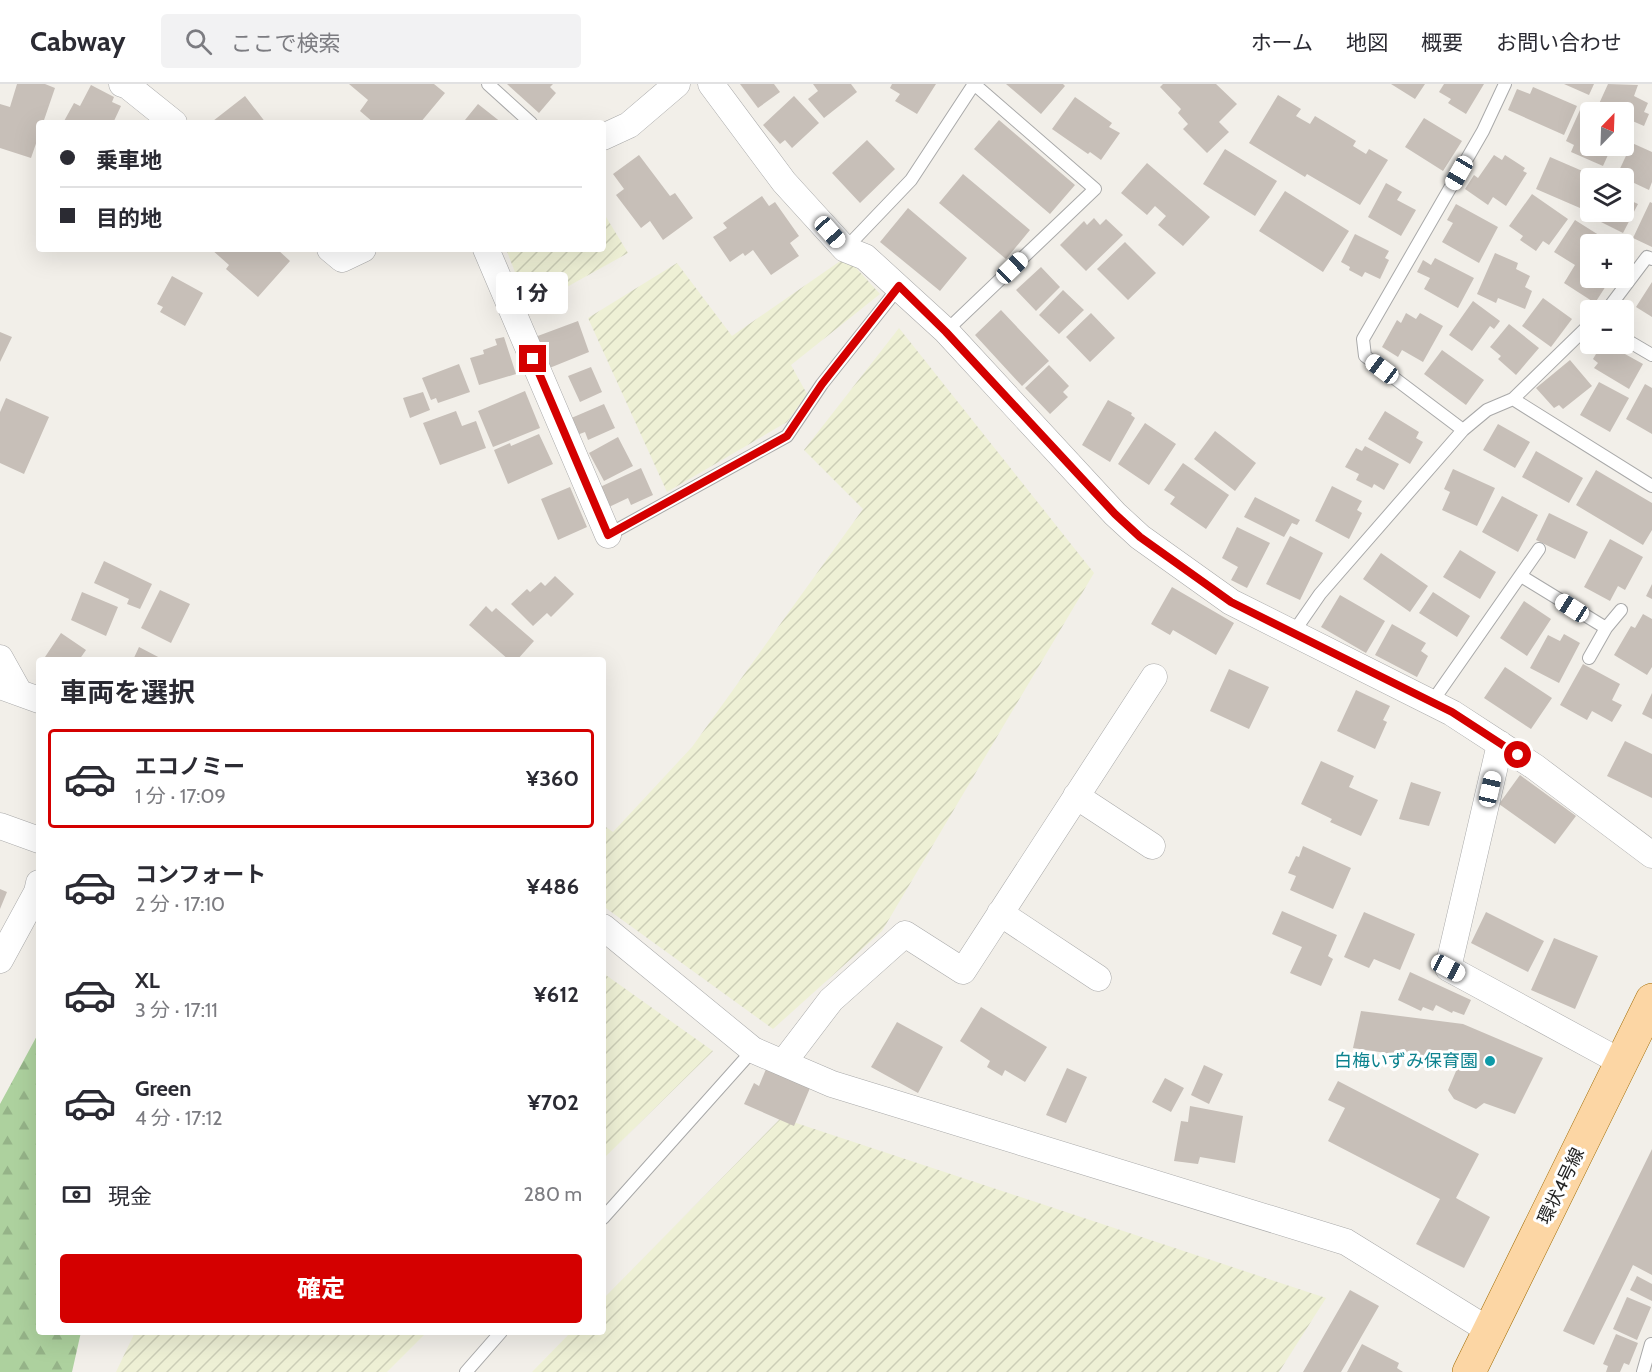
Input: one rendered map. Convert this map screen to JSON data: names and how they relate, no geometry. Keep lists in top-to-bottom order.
{
  "streets": {
    "main road": ["環状4号線"]
  },
  "places": ["白梅いずみ保育園"],
  "north": "top right",
  "page": {
    "header": "Cabway",
    "search": "ここで検索",
    "nav": [
      "ホーム",
      "地図",
      "概要",
      "お問い合わせ"
    ],
    "map_buttons": ["+", "−"],
    "banner": ["乗車地", "目的地"],
    "bubble": "1 分",
    "heading": "車両を選択",
    "list": [
      {
        "name": "エコノミー",
        "note": "1 分 · 17:09",
        "value": "¥360"
      },
      {
        "name": "コンフォート",
        "note": "2 分 · 17:10",
        "value": "¥486"
      },
      {
        "name": "XL",
        "note": "3 分 · 17:11",
        "value": "¥612"
      },
      {
        "name": "Green",
        "note": "4 分 · 17:12",
        "value": "¥702"
      }
    ],
    "pay": ["現金", "280 m"],
    "buttons": "確定"
  }
}
